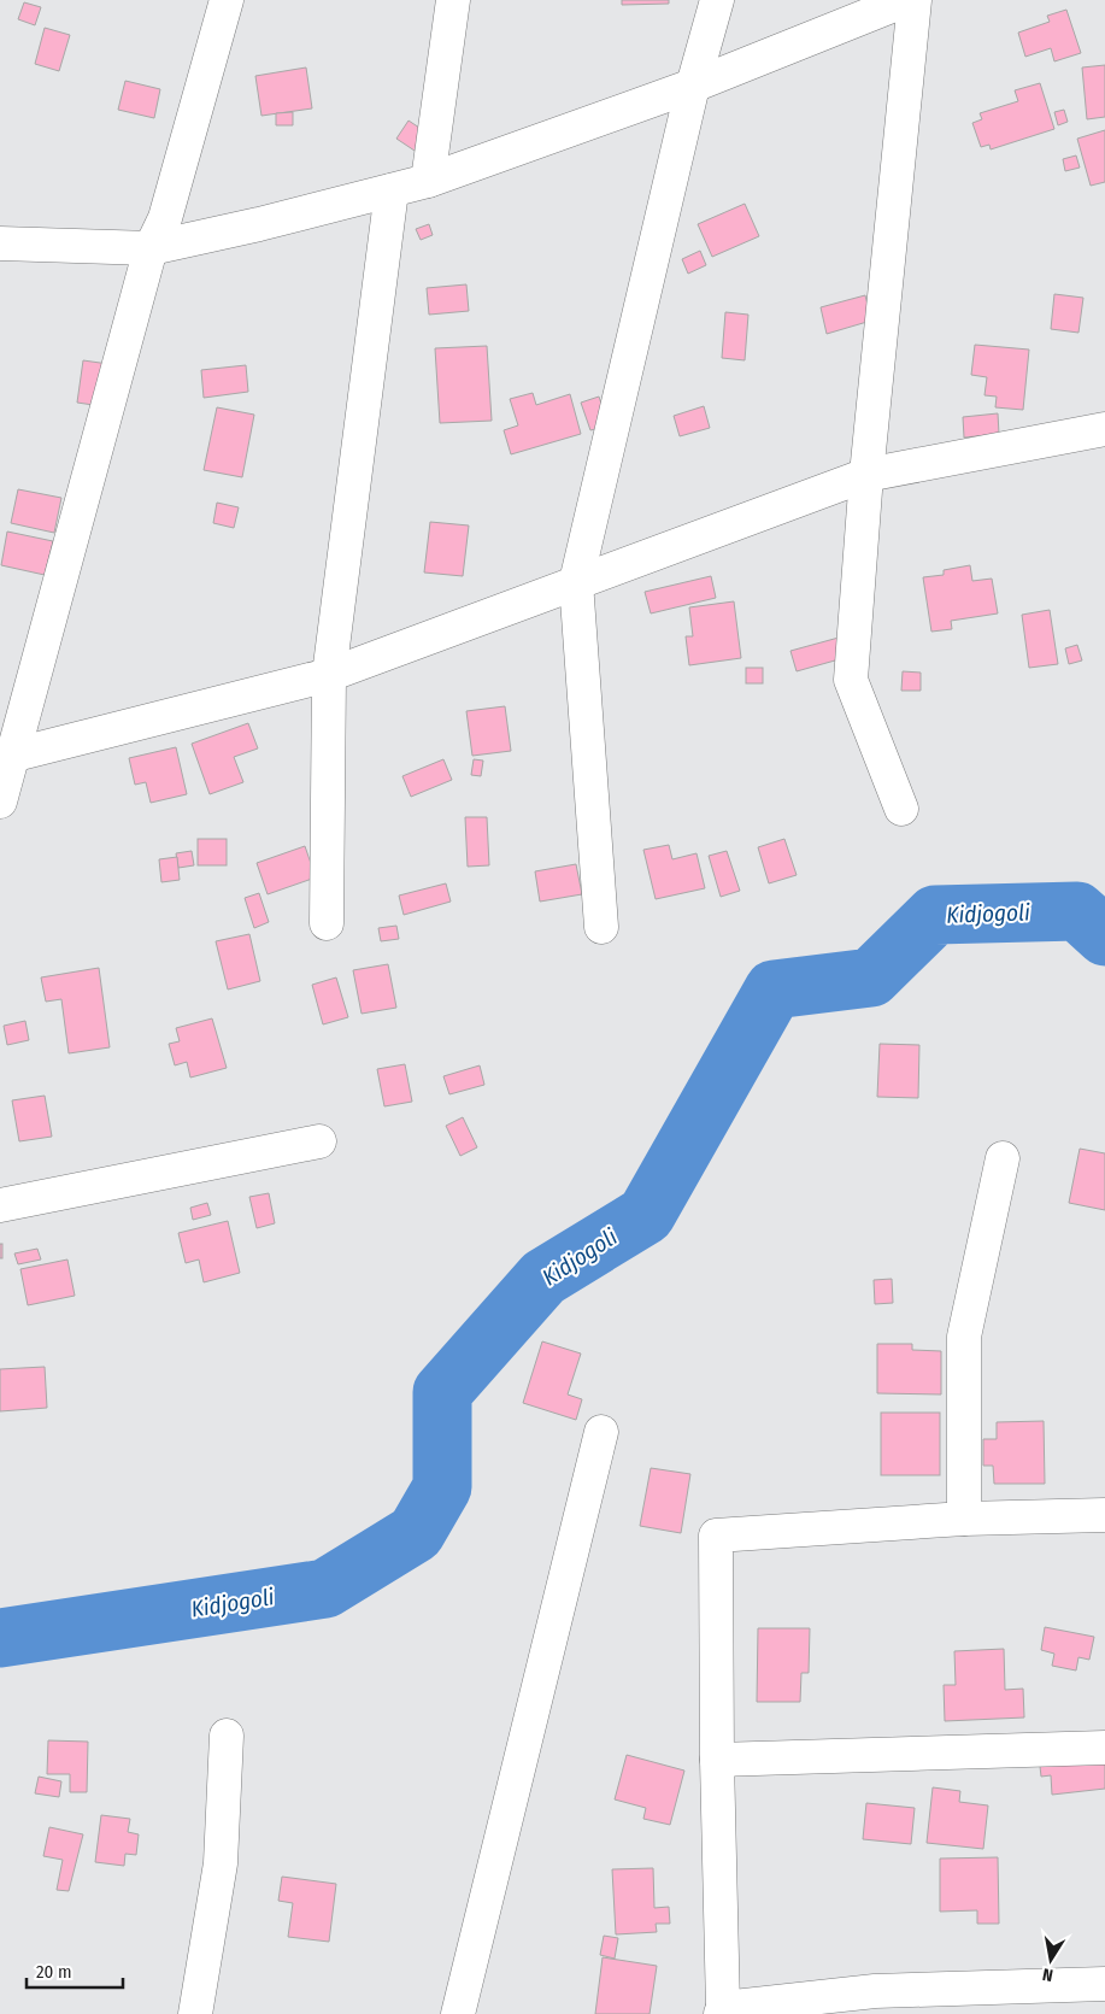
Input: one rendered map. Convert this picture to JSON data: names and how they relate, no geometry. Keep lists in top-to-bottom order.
{
  "water": ["Kidjogoli"],
  "scale_bar": "20 m",
  "north": "bottom"
}
